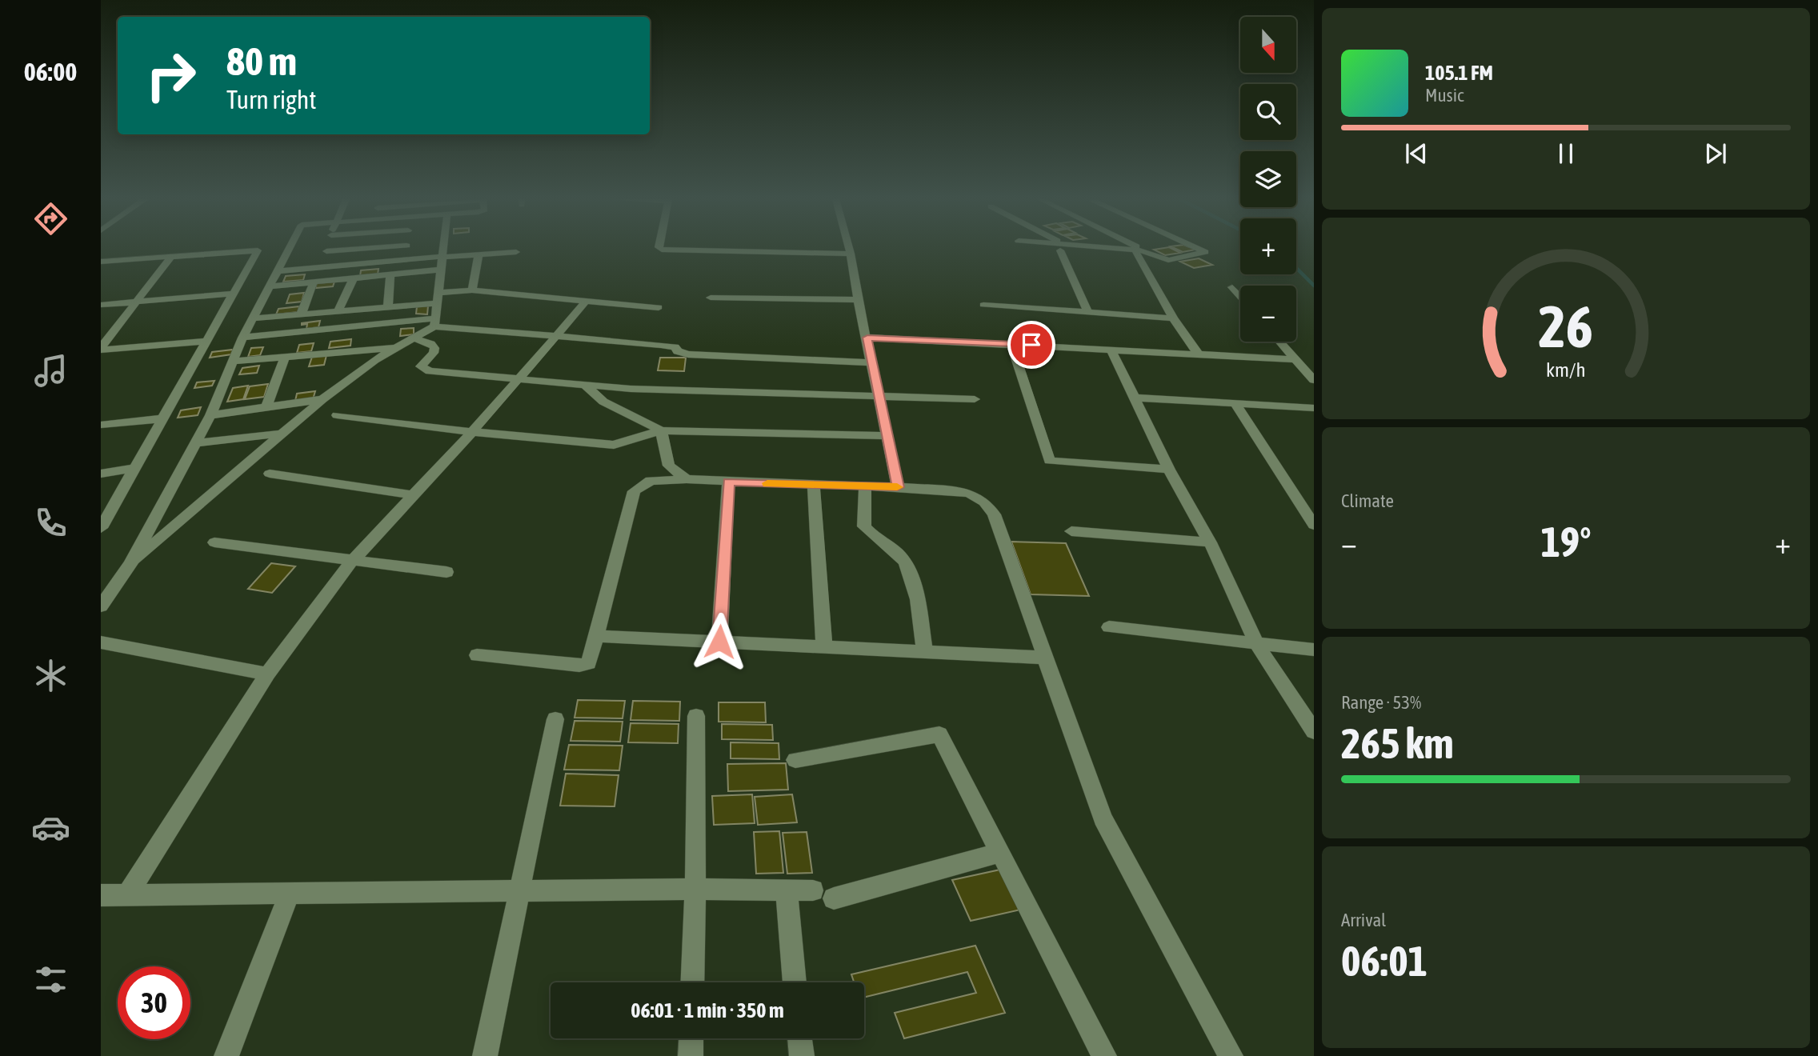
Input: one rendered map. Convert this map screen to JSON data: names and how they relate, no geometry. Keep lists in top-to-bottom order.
{
  "north": "bottom",
  "page": {
    "tabs": "06:00",
    "map_buttons": ["+", "−"],
    "turn": ["80 m", "Turn right"],
    "song": ["105.1 FM", "Music"],
    "tile": [
      "Climate",
      ["Range · 53%", "265 km"],
      ["Arrival", "06:01"]
    ],
    "heat": ["−", "19°", "+"],
    "limit": "30",
    "trip": "06:01 · 1 min · 350 m",
    "gauge": ["26", "km/h"]
  }
}
